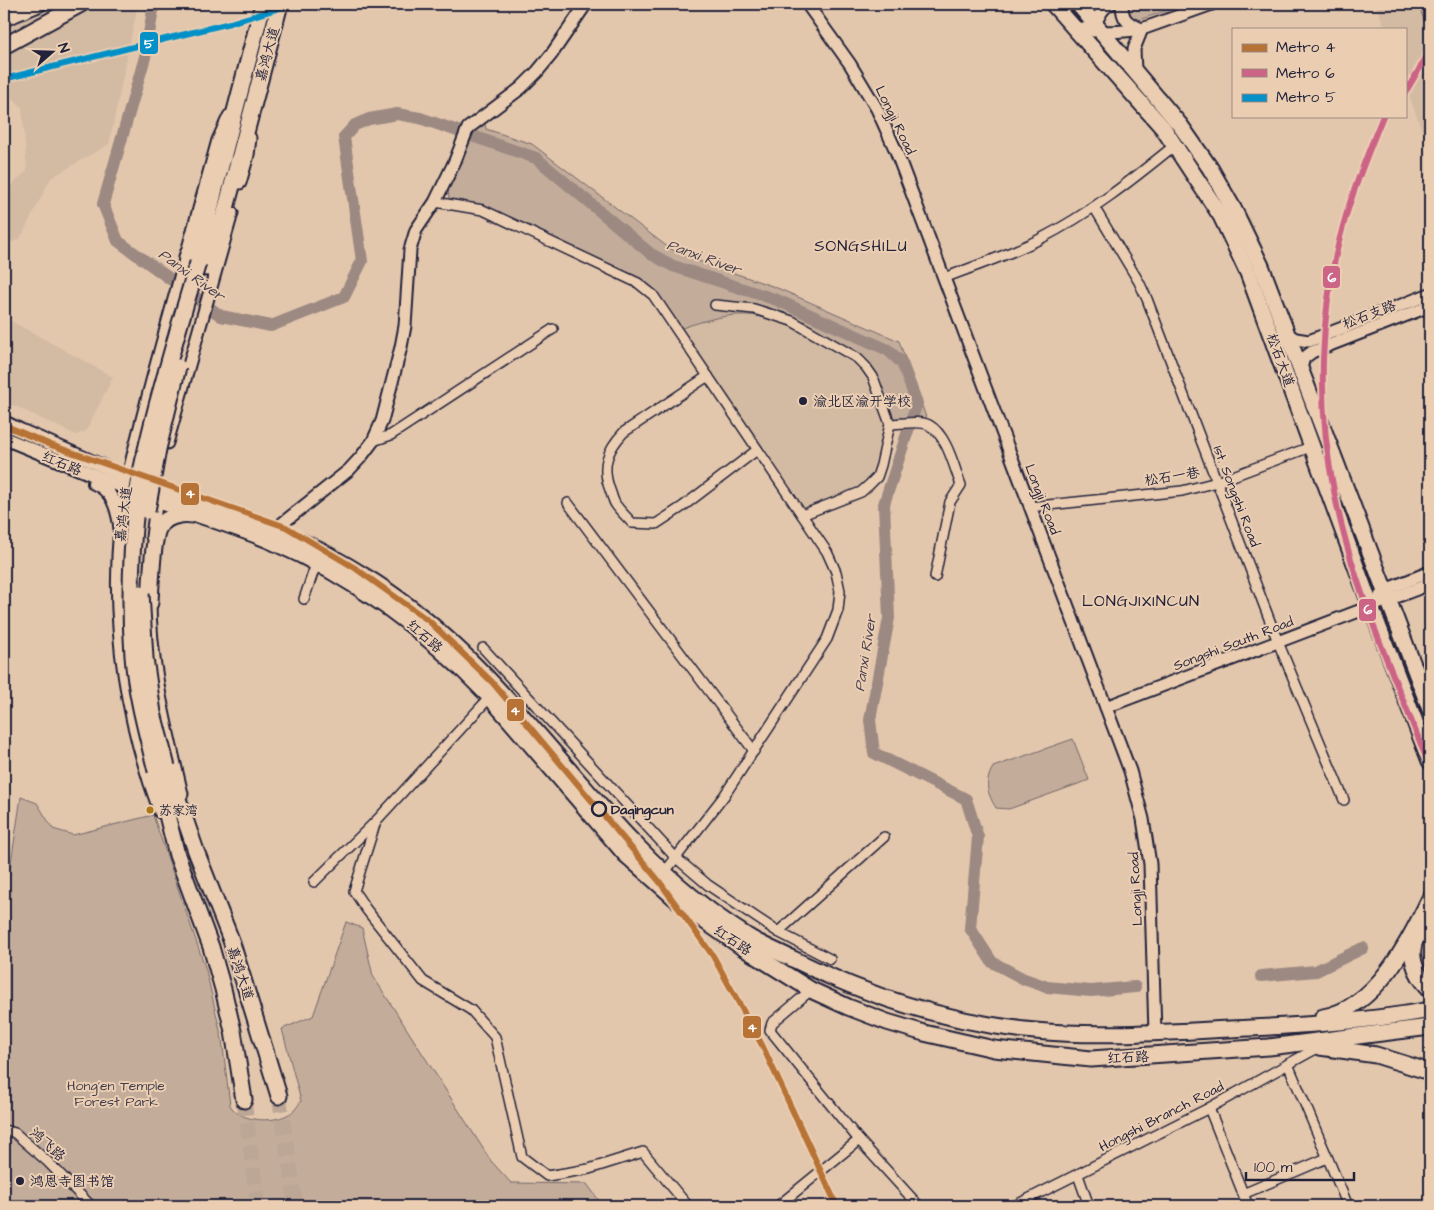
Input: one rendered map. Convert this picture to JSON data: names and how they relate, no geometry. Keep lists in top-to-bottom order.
{
  "streets": {
    "highway": ["嘉鸿大道", "松石大道", "红石路"],
    "street": [
      "Longji Road",
      "松石支路",
      "松石一巷",
      "1st. Songshi Road",
      "Songshi South Road",
      "Hongshi Branch Road",
      "鸿飞路"
    ]
  },
  "crossings": [
    ["嘉鸿大道", "红石路"],
    ["Longji Road", "红石路"],
    ["Longji Road", "松石一巷"],
    ["Longji Road", "Songshi South Road"],
    ["松石支路", "松石大道"],
    ["松石大道", "松石一巷"],
    ["松石大道", "Songshi South Road"],
    ["松石一巷", "1st. Songshi Road"],
    ["1st. Songshi Road", "Songshi South Road"]
  ],
  "districts": ["SONGSHILU", "LONGJIXINCUN"],
  "water": ["Panxi River"],
  "parks": ["Hong'en Temple Forest Park"],
  "places": [
    "渝北区渝开学校",
    "Daqingcun",
    "苏家湾",
    "鸿恩寺图书馆"
  ],
  "lines": ["metro line 5", "metro line 6", "metro line 4"],
  "legend": ["Metro 4", "Metro 6", "Metro 5"],
  "scale_bar": "100 m",
  "north": "right"
}
